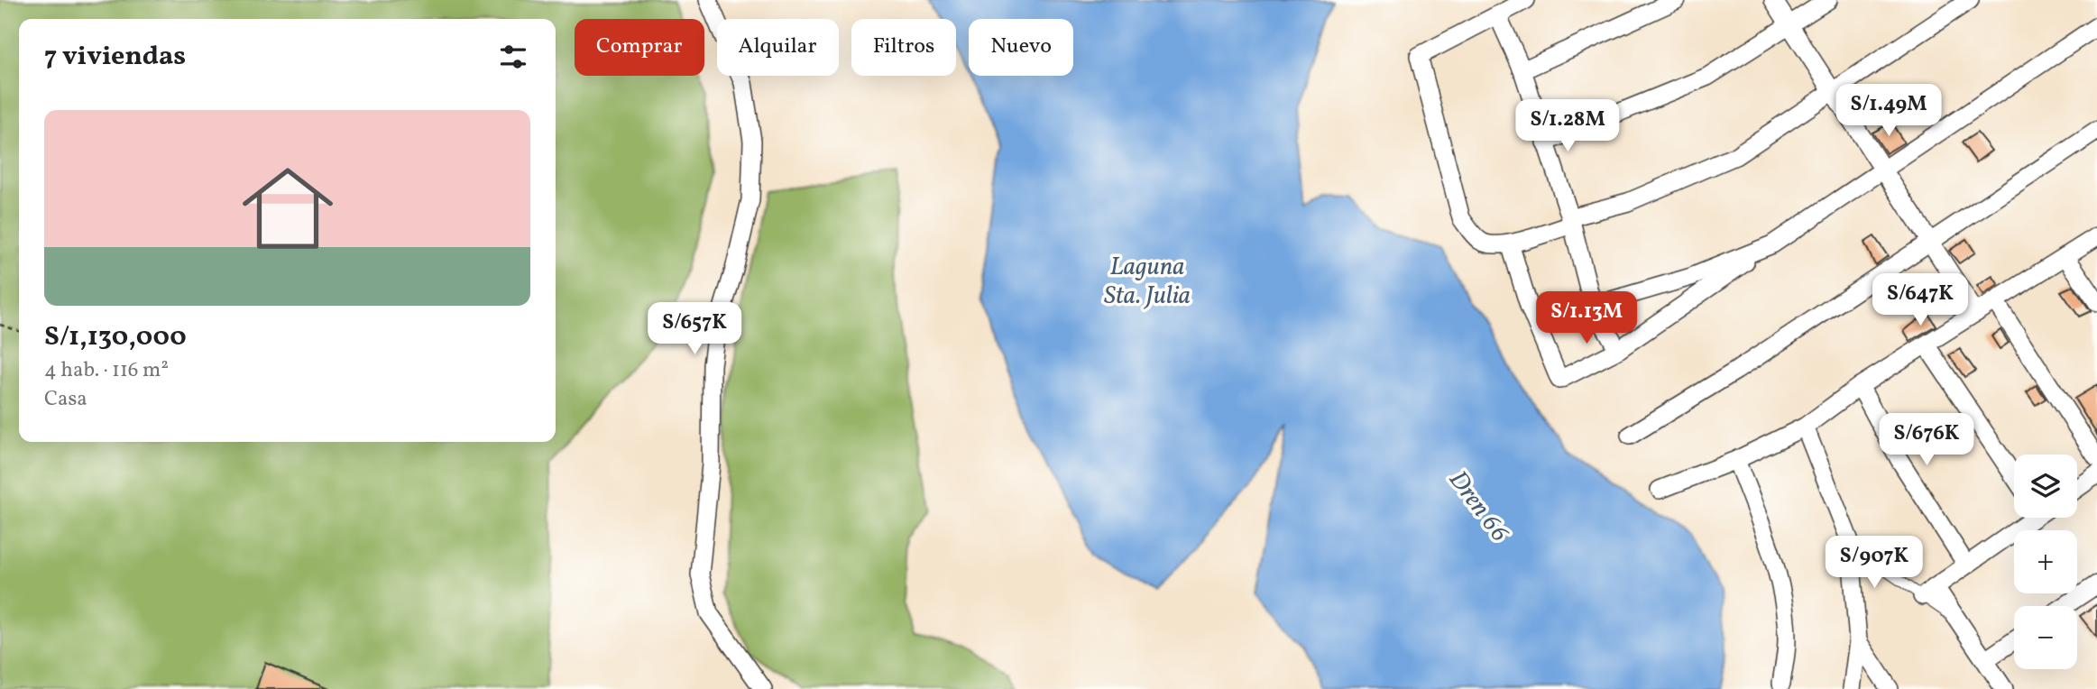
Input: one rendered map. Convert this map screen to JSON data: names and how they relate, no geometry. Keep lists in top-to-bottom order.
{
  "water": ["Laguna Sta. Julia", "Dren 66"],
  "page": {
    "chip": [
      "Comprar",
      "Alquilar",
      "Filtros",
      "Nuevo"
    ],
    "heading": "7 viviendas",
    "price": [
      "S/1.49M",
      "S/1.28M",
      "S/647K",
      "S/1.13M",
      "S/657K",
      "S/676K",
      "S/907K"
    ],
    "list": [
      {
        "name": "S/1,130,000",
        "note": "4 hab. · 116 m² · Casa"
      }
    ],
    "map_buttons": ["+", "−"]
  }
}
